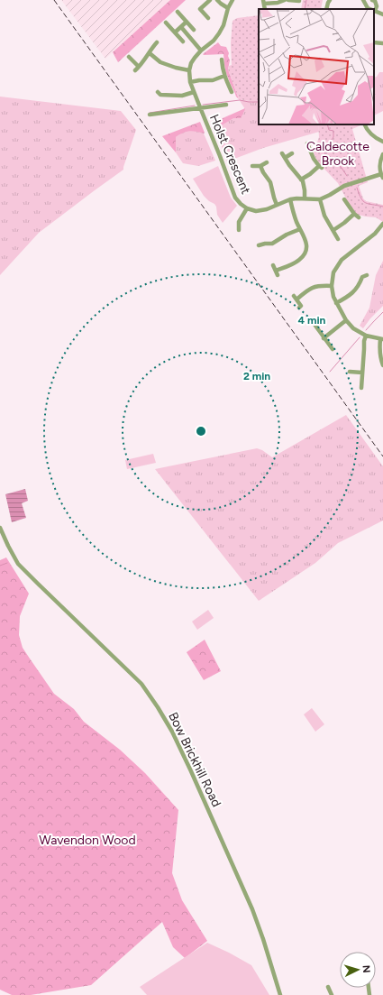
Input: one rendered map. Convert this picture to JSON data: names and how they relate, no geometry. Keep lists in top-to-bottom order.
{
  "streets": {
    "street": ["Holst Crescent", "Bow Brickhill Road"]
  },
  "parks": ["Caldecotte Brook", "Wavendon Wood"],
  "north": "right",
  "rings": ["4 min", "2 min"]
}
